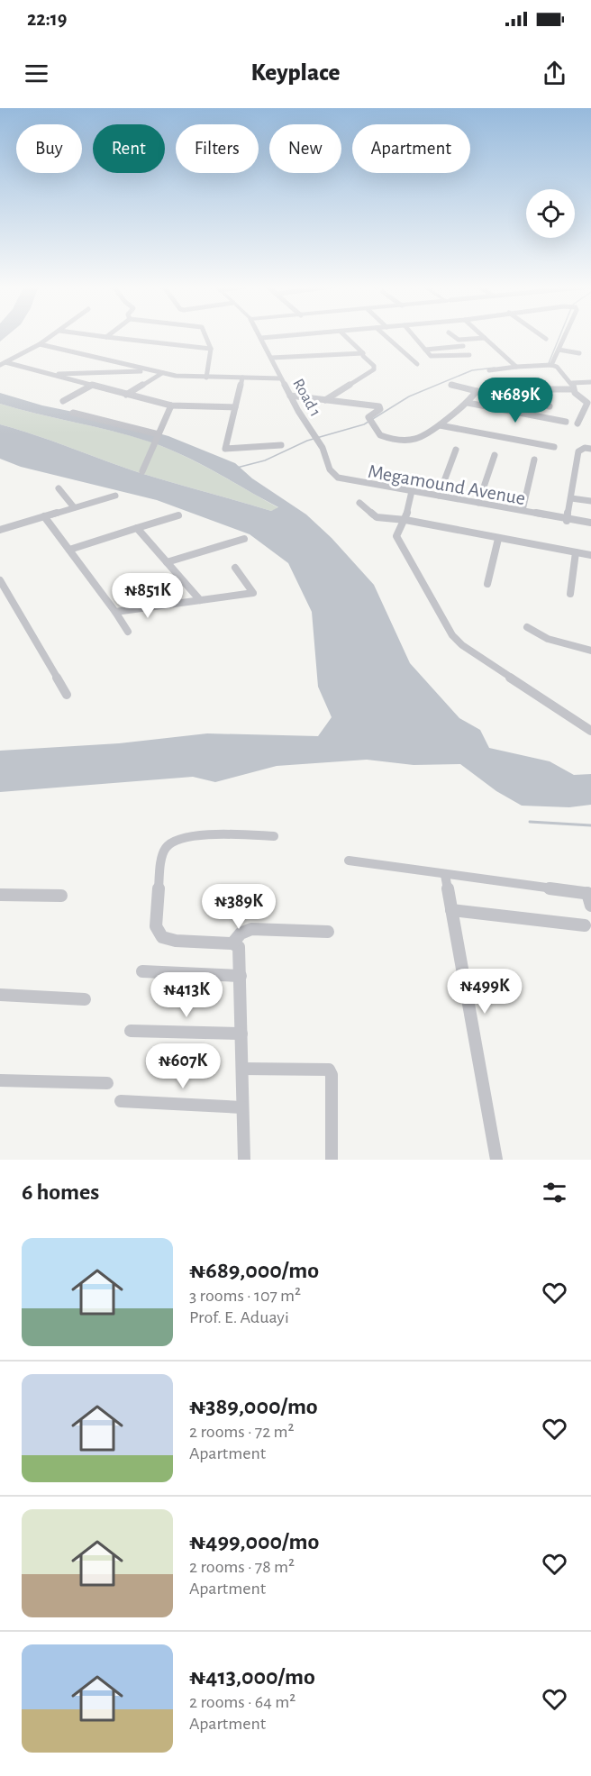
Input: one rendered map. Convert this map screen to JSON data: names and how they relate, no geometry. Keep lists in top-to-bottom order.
{
  "streets": {
    "street": ["Road 1", "Megamound Avenue"]
  },
  "crossings": [
    ["Road 1", "Megamound Avenue"]
  ],
  "page": {
    "status": "22:19",
    "header": "Keyplace",
    "chip": [
      "Buy",
      "Rent",
      "Filters",
      "New",
      "Apartment"
    ],
    "price": [
      "₦689K",
      "₦851K",
      "₦389K",
      "₦499K",
      "₦413K",
      "₦607K"
    ],
    "heading": "6 homes",
    "list": [
      {
        "name": "₦689,000/mo",
        "note": "3 rooms · 107 m² · Prof. E. Aduayi"
      },
      {
        "name": "₦389,000/mo",
        "note": "2 rooms · 72 m² · Apartment"
      },
      {
        "name": "₦499,000/mo",
        "note": "2 rooms · 78 m² · Apartment"
      },
      {
        "name": "₦413,000/mo",
        "note": "2 rooms · 64 m² · Apartment"
      }
    ]
  }
}
